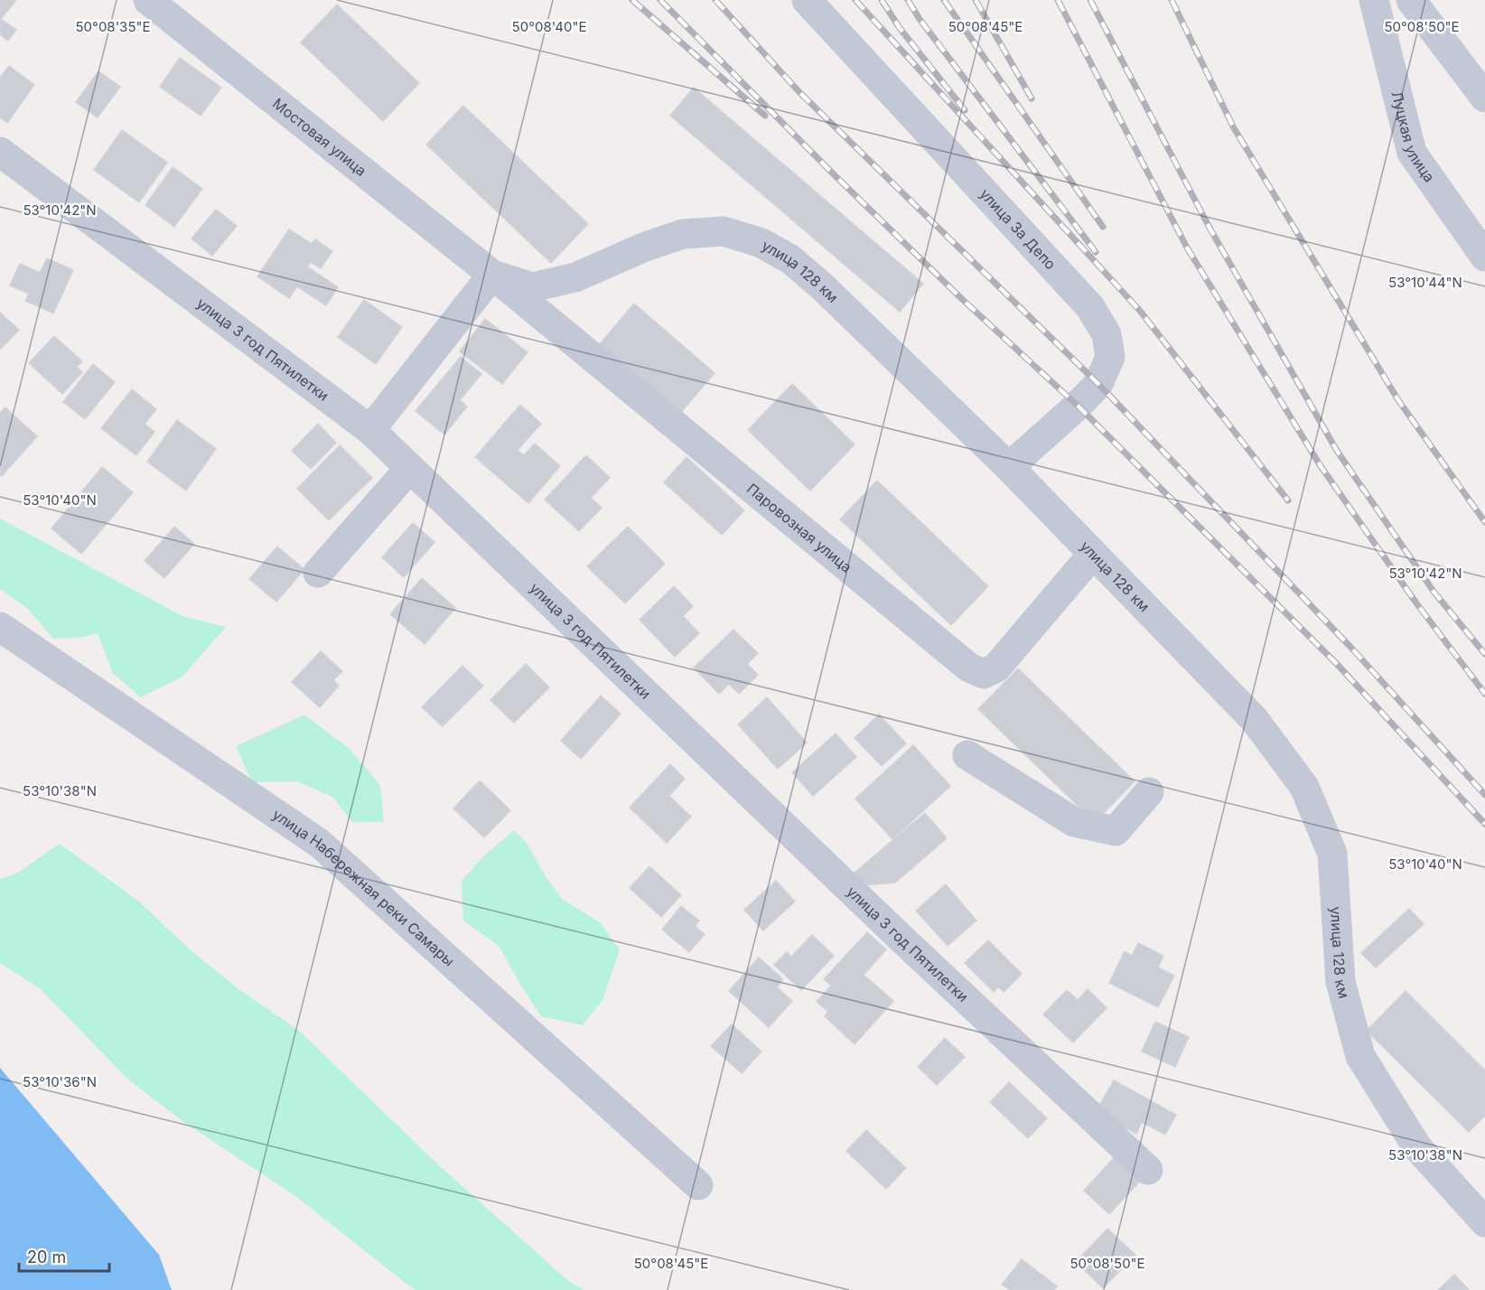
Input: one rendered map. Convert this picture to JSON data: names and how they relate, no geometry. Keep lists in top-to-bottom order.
{
  "streets": {
    "street": [
      "Луцкая улица",
      "Мостовая улица",
      "улица За Депо",
      "улица 128 км",
      "улица 3 год Пятилетки",
      "Паровозная улица",
      "улица Набережная реки Самары"
    ]
  },
  "crossings": [
    ["Мостовая улица", "улица 128 км"],
    ["Мостовая улица", "Паровозная улица"],
    ["улица За Депо", "улица 128 км"],
    ["улица 128 км", "Паровозная улица"]
  ],
  "scale_bar": "20 m",
  "coordinates": [
    "50°08'35\"E",
    "50°08'40\"E",
    "50°08'45\"E",
    "50°08'50\"E",
    "53°10'42\"N",
    "53°10'44\"N",
    "53°10'40\"N",
    "53°10'38\"N",
    "53°10'36\"N"
  ]
}
